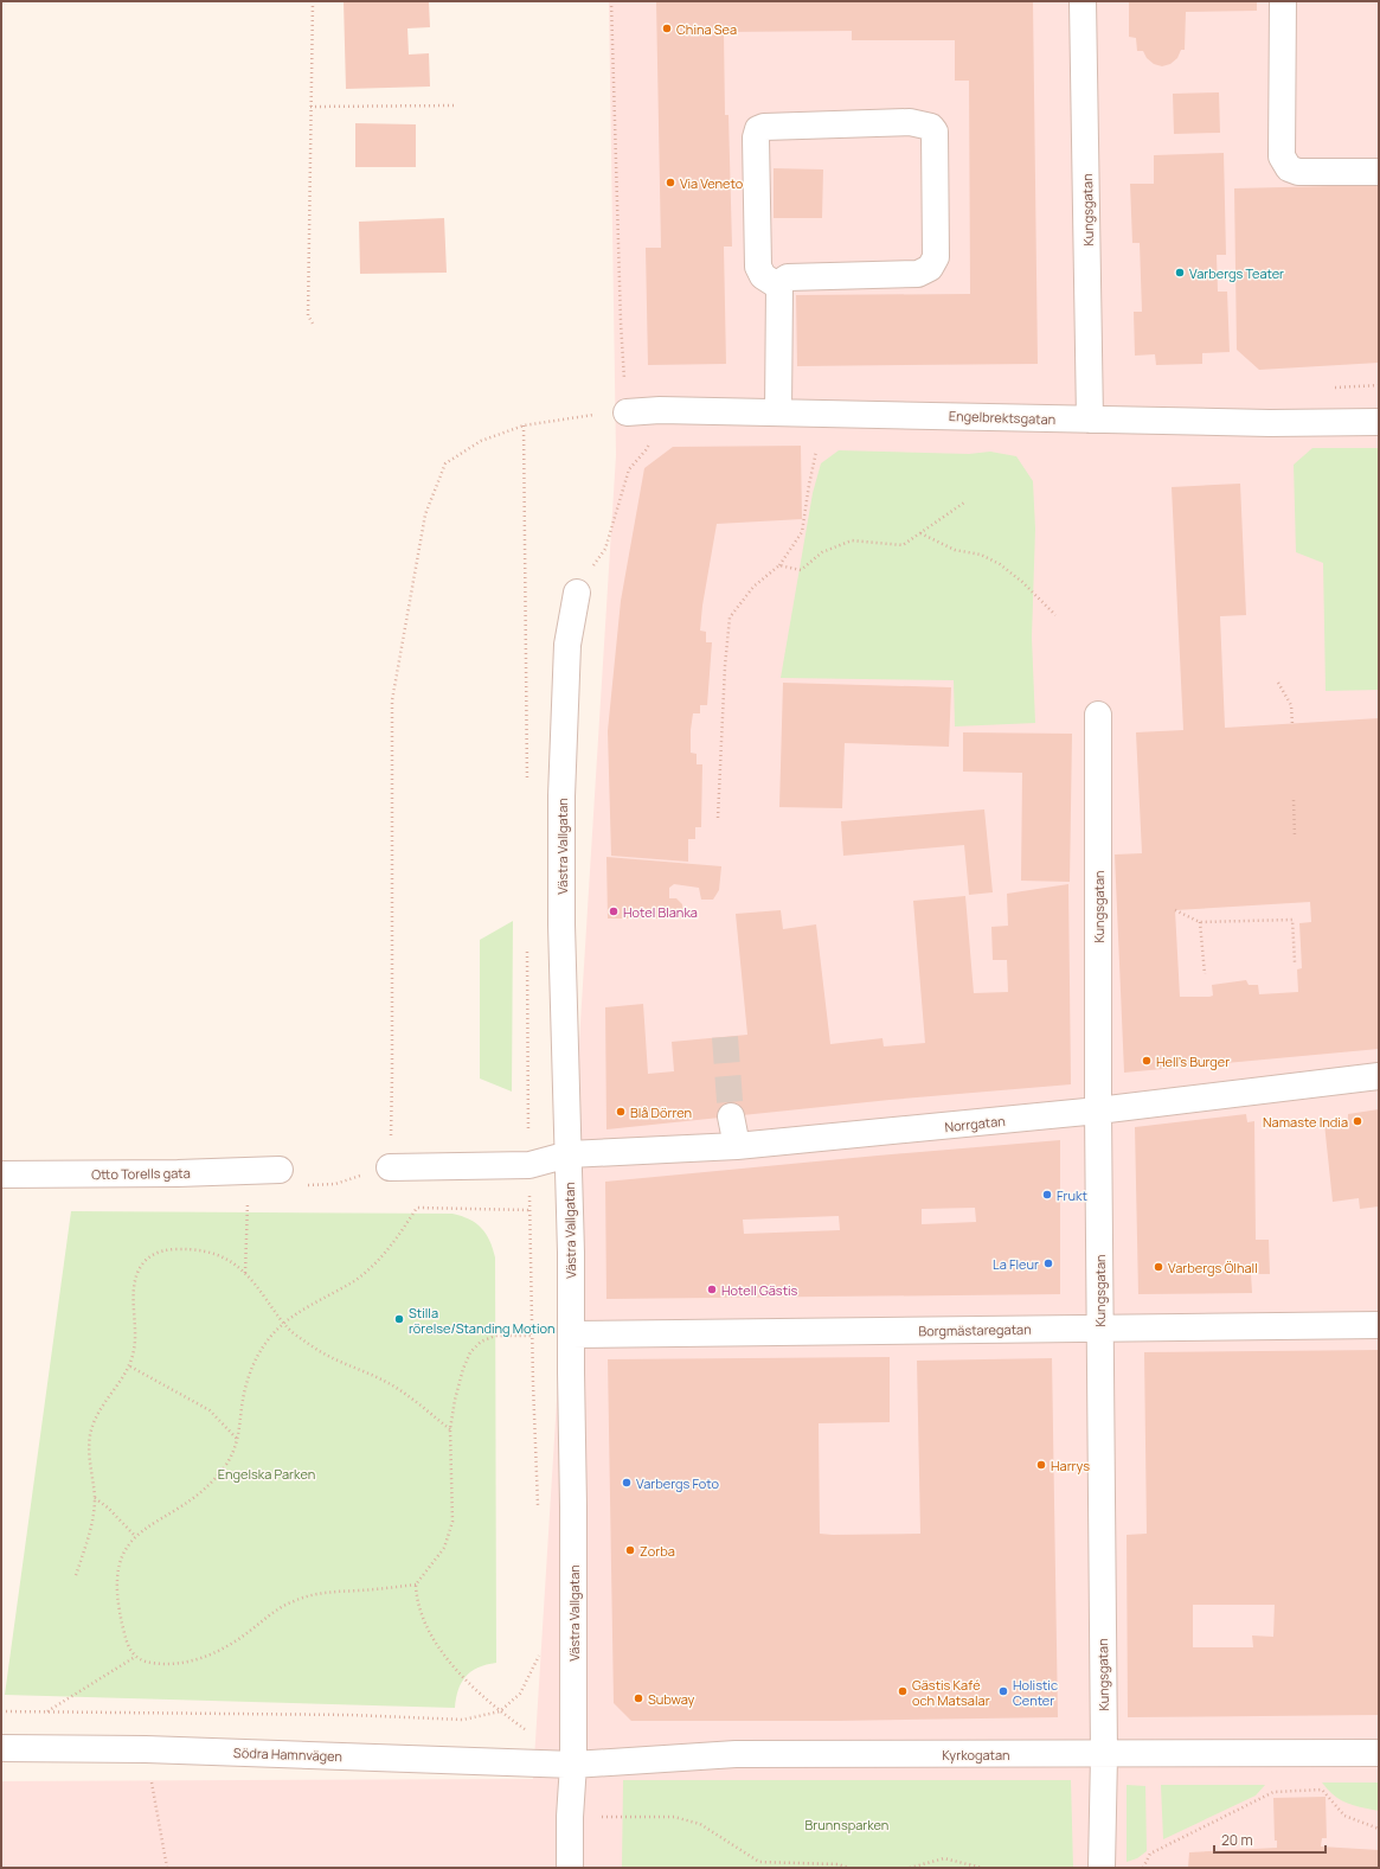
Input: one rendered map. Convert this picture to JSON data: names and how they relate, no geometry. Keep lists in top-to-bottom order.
{
  "streets": {
    "street": [
      "Kungsgatan",
      "Engelbrektsgatan",
      "Västra Vallgatan",
      "Norrgatan",
      "Otto Torells gata",
      "Borgmästaregatan",
      "Södra Hamnvägen",
      "Kyrkogatan"
    ]
  },
  "crossings": [
    ["Kungsgatan", "Engelbrektsgatan"],
    ["Kungsgatan", "Norrgatan"],
    ["Kungsgatan", "Borgmästaregatan"],
    ["Kungsgatan", "Kyrkogatan"],
    ["Västra Vallgatan", "Norrgatan"],
    ["Västra Vallgatan", "Borgmästaregatan"],
    ["Västra Vallgatan", "Södra Hamnvägen"],
    ["Västra Vallgatan", "Kyrkogatan"],
    ["Södra Hamnvägen", "Kyrkogatan"]
  ],
  "parks": ["Engelska Parken", "Brunnsparken"],
  "places": [
    "China Sea",
    "Via Veneto",
    "Varbergs Teater",
    "Hotel Blanka",
    "Hell's Burger",
    "Blå Dörren",
    "Namaste India",
    "Frukt",
    "La Fleur",
    "Varbergs Ölhall",
    "Hotell Gästis",
    "Stilla rörelse/Standing Motion",
    "Harrys",
    "Varbergs Foto",
    "Zorba",
    "Gästis Kafé och Matsalar",
    "Holistic Center",
    "Subway"
  ],
  "scale_bar": "20 m"
}
